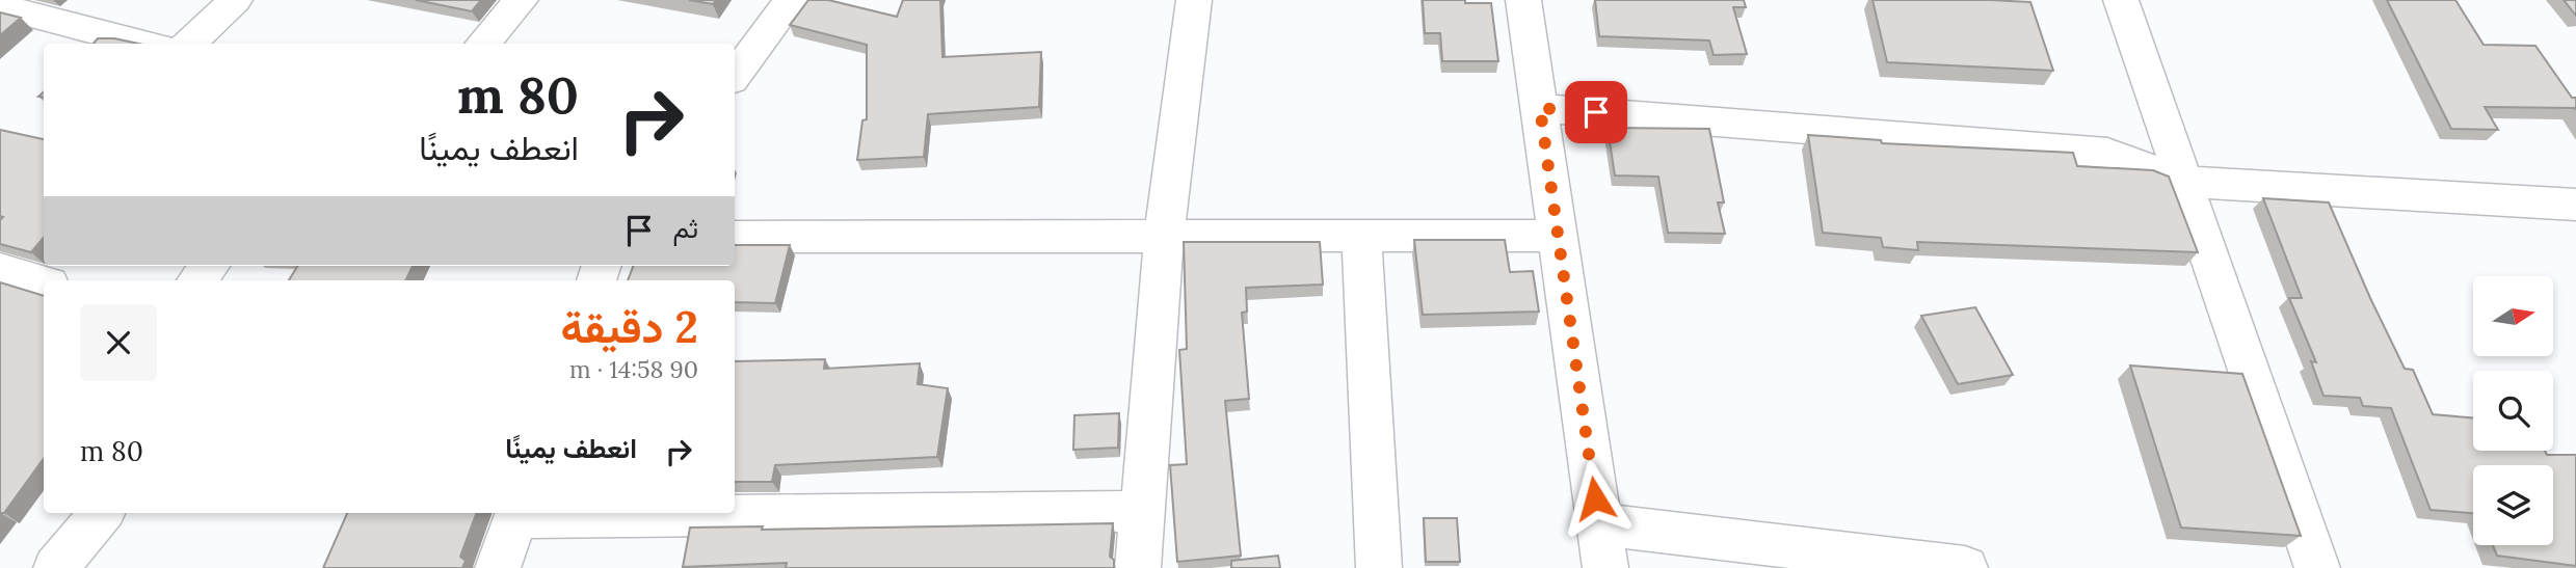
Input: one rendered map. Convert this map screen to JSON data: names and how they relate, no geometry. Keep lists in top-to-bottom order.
{
  "north": "right",
  "page": {
    "turn": ["80 m", "انعطف يمينًا"],
    "then": "ثم",
    "heading": ["2 دقيقة", "90 m · 14:58"],
    "list": [
      {
        "name": "انعطف يمينًا",
        "value": "80 m"
      }
    ]
  }
}
